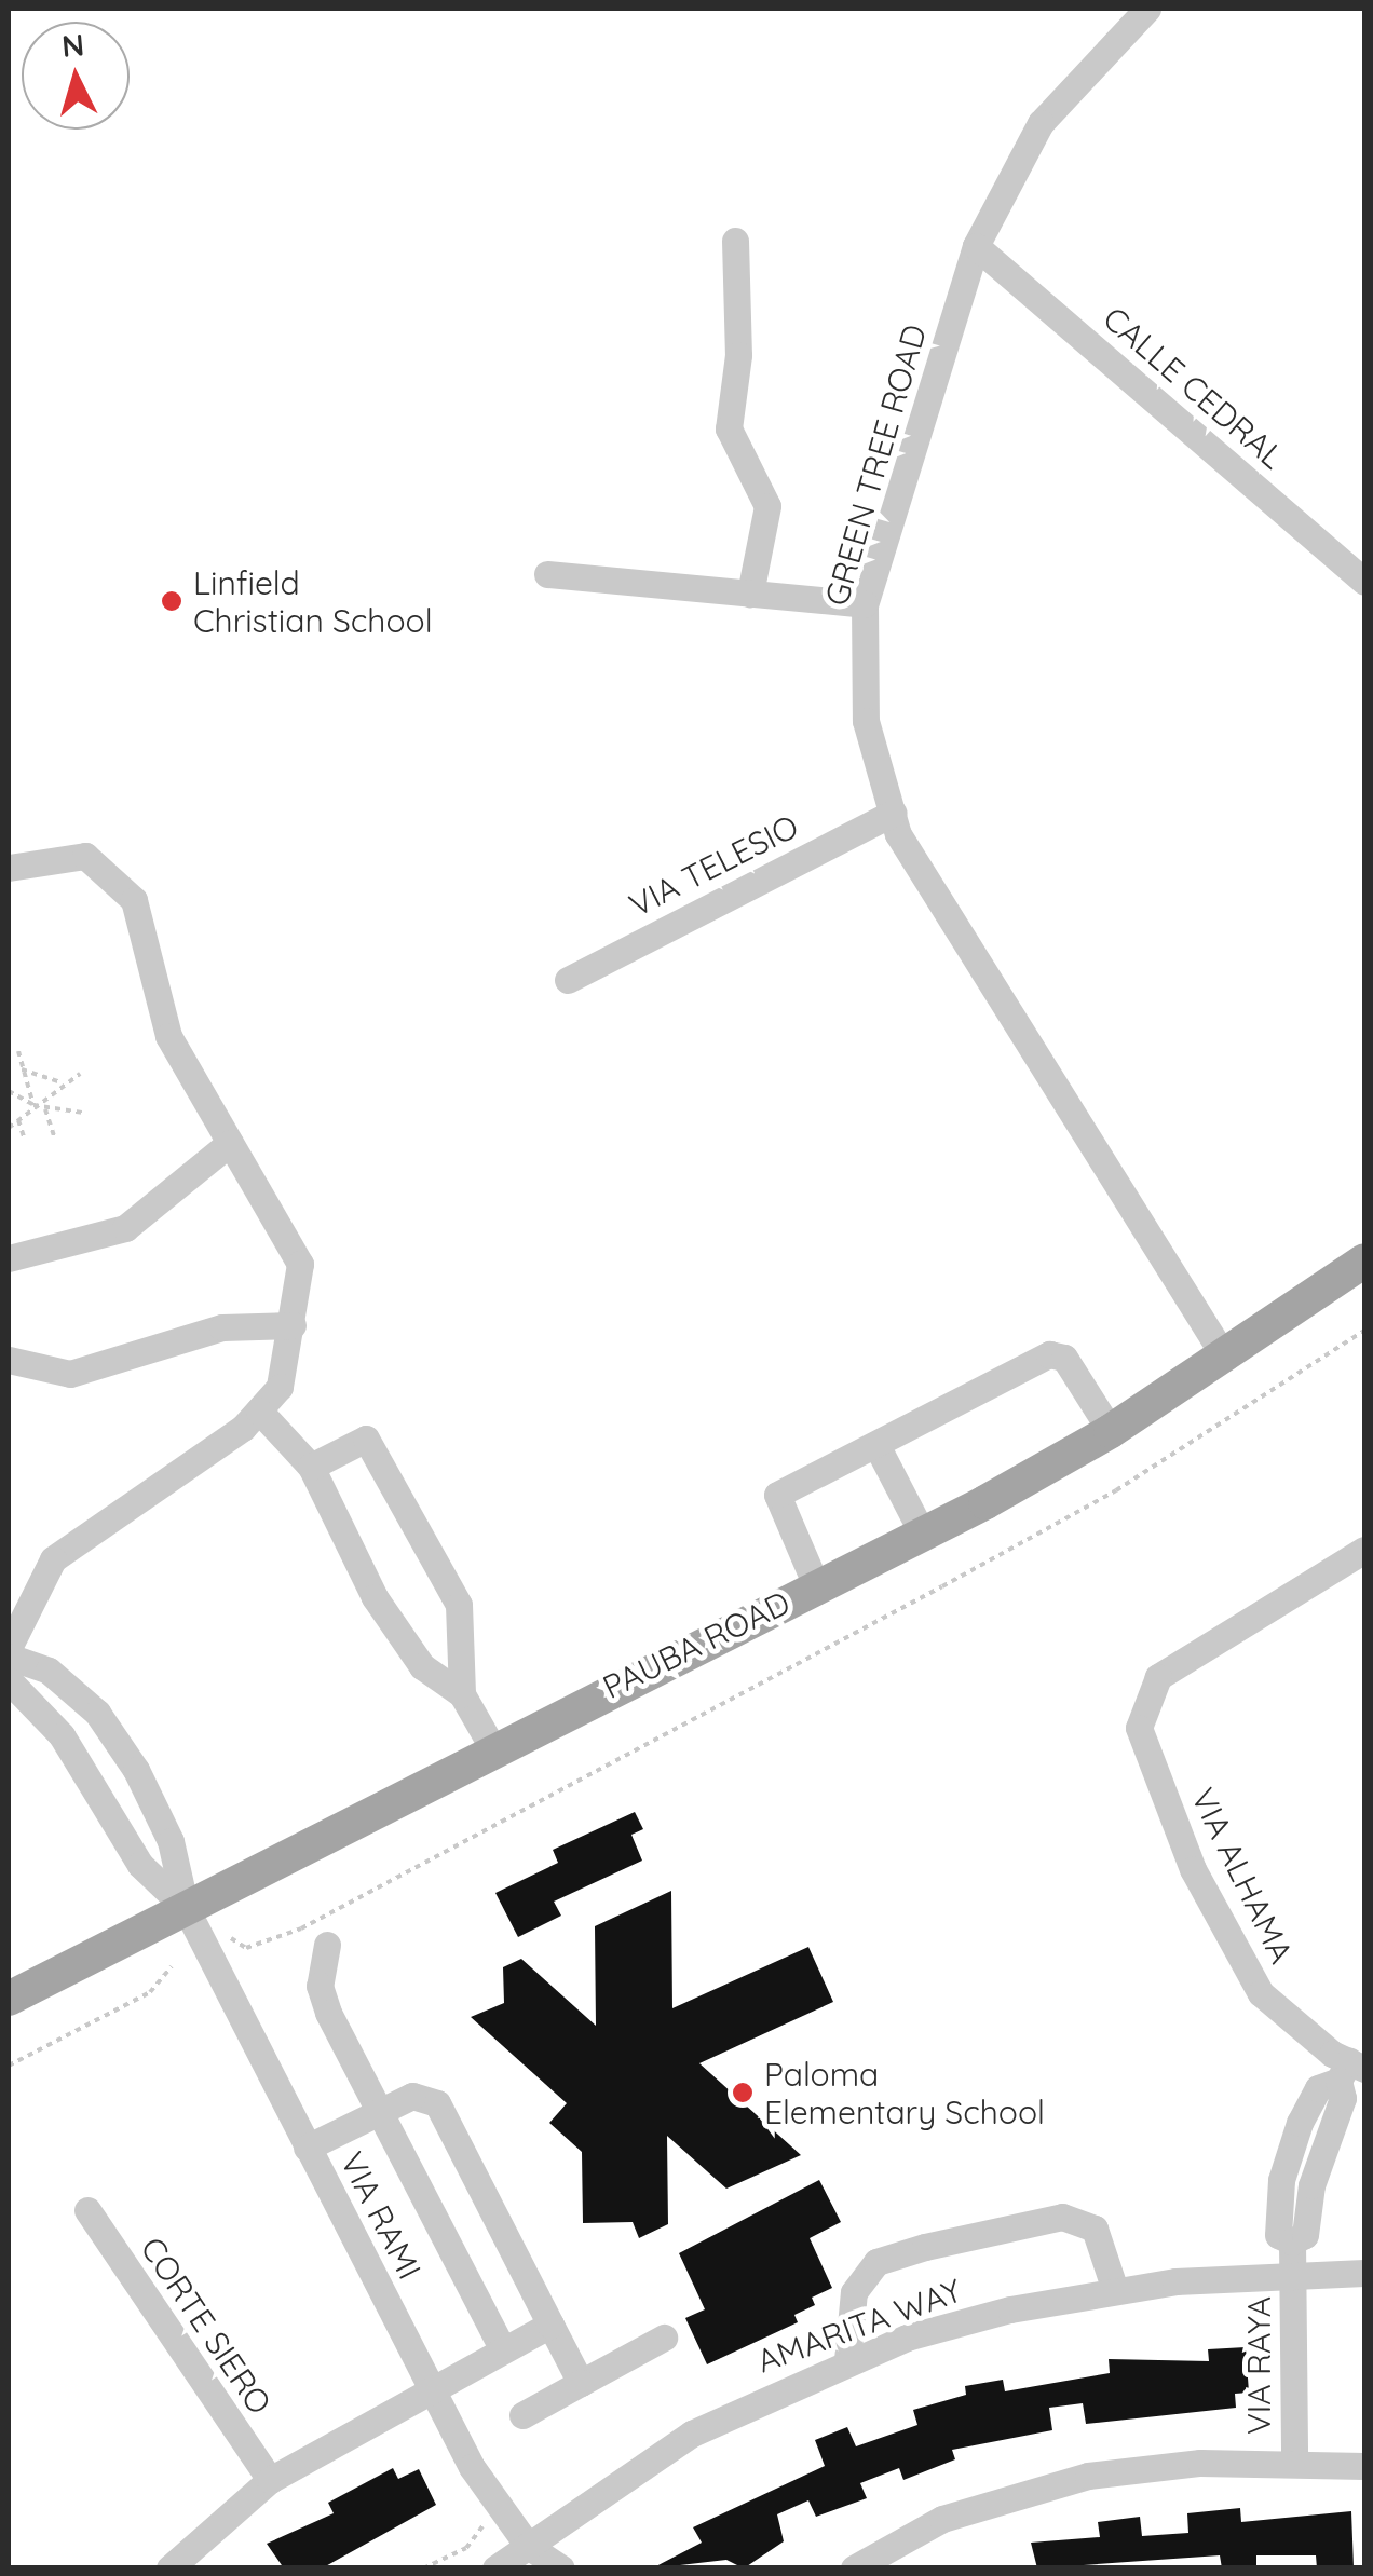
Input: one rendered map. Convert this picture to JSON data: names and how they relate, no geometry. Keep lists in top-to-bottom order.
{
  "streets": {
    "main road": ["PAUBA ROAD"],
    "street": [
      "CALLE CEDRAL",
      "GREEN TREE ROAD",
      "VIA TELESIO",
      "VIA ALHAMA",
      "VIA RAMI",
      "CORTE SIERO",
      "AMARITA WAY",
      "VIA RAYA"
    ]
  },
  "crossings": [
    ["CALLE CEDRAL", "GREEN TREE ROAD"],
    ["GREEN TREE ROAD", "VIA TELESIO"],
    ["GREEN TREE ROAD", "PAUBA ROAD"],
    ["PAUBA ROAD", "VIA RAMI"],
    ["VIA ALHAMA", "VIA RAYA"],
    ["VIA RAMI", "AMARITA WAY"],
    ["AMARITA WAY", "VIA RAYA"]
  ],
  "places": ["Linfield Christian School", "Paloma Elementary School"],
  "north": "top"
}
